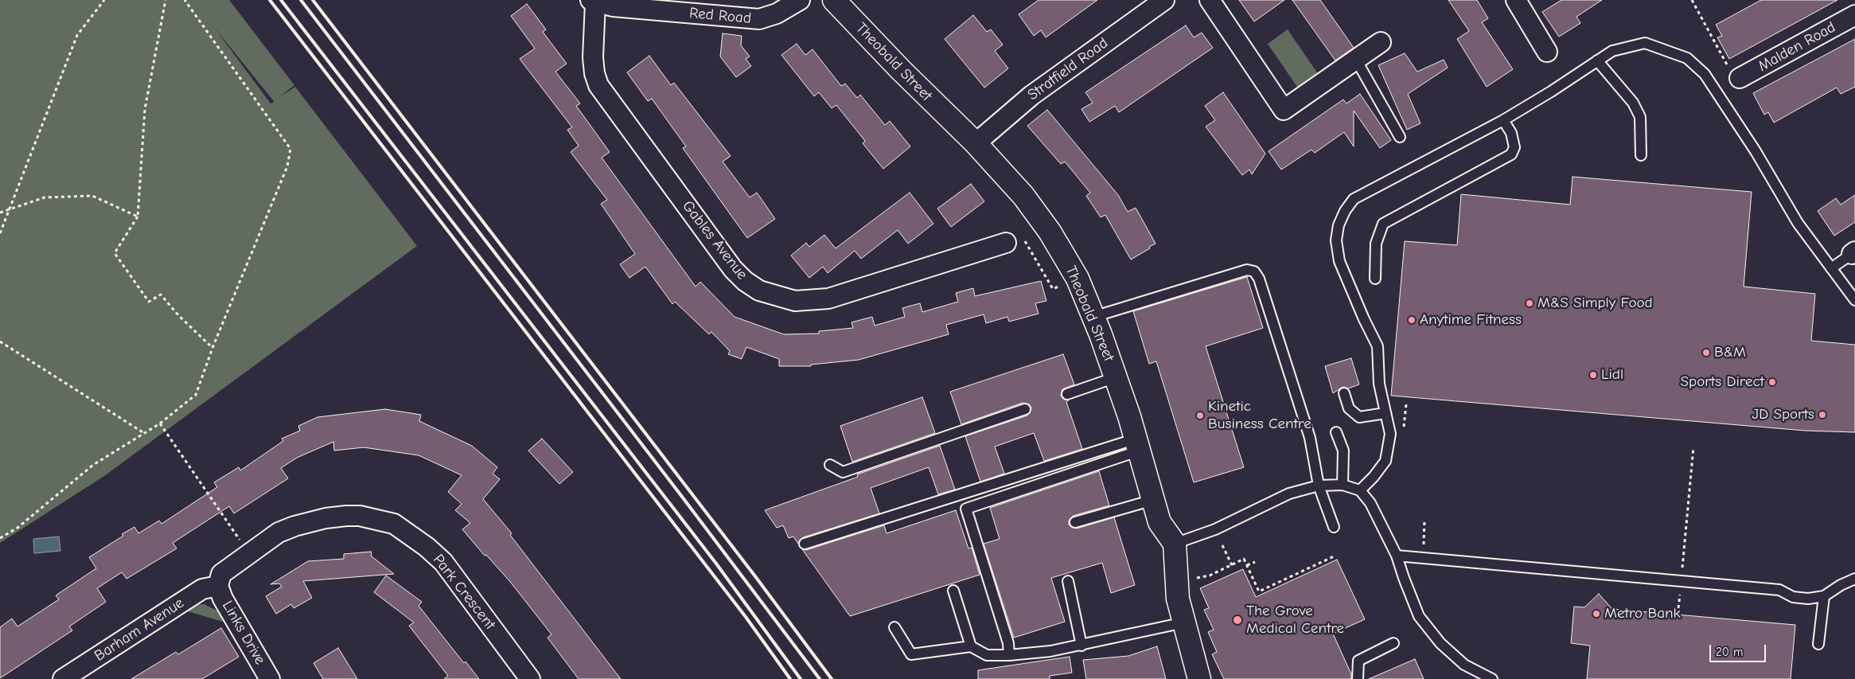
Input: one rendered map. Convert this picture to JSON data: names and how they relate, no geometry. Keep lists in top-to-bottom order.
{
  "streets": {
    "street": [
      "Red Road",
      "Malden Road",
      "Theobald Street",
      "Stratfield Road",
      "Gables Avenue",
      "Park Crescent",
      "Barham Avenue",
      "Links Drive"
    ]
  },
  "crossings": [
    ["Red Road", "Gables Avenue"],
    ["Theobald Street", "Stratfield Road"],
    ["Park Crescent", "Barham Avenue"],
    ["Park Crescent", "Links Drive"],
    ["Barham Avenue", "Links Drive"]
  ],
  "places": [
    "M&S Simply Food",
    "Anytime Fitness",
    "B&M",
    "Lidl",
    "Sports Direct",
    "JD Sports",
    "Kinetic Business Centre",
    "Metro Bank",
    "The Grove Medical Centre"
  ],
  "scale_bar": "20 m"
}
